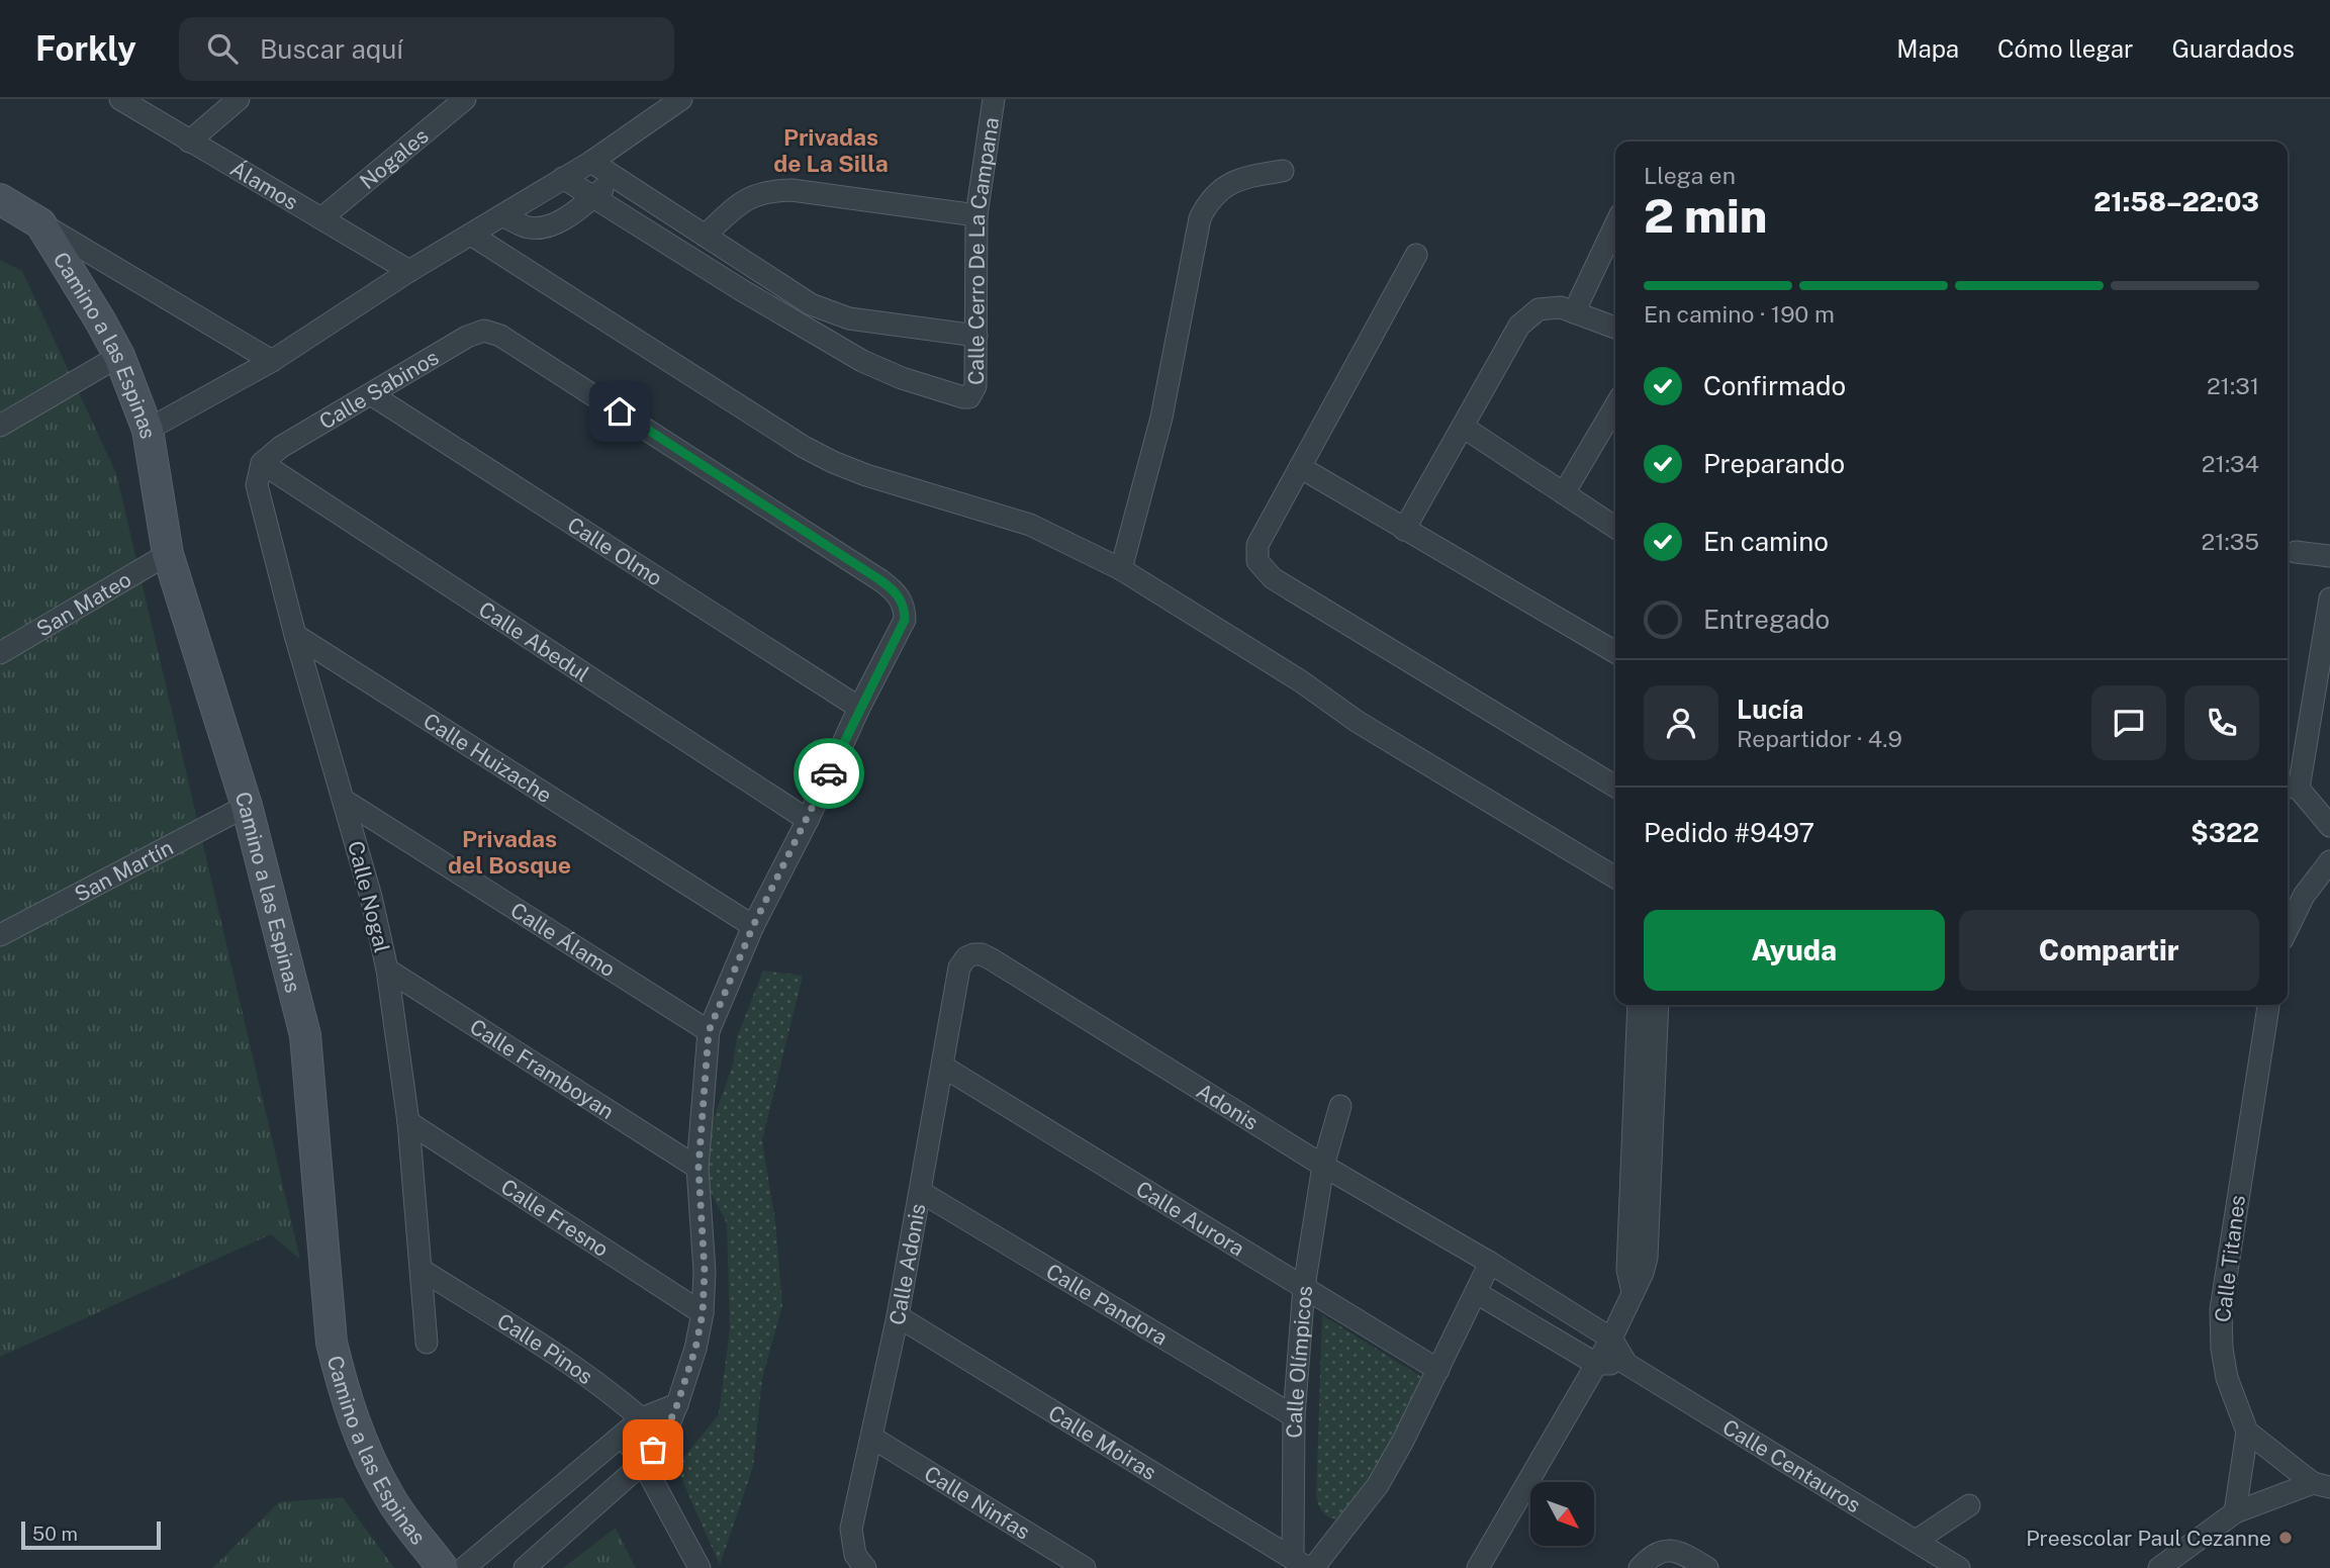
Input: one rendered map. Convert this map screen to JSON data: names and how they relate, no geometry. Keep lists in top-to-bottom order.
{
  "streets": {
    "street": [
      "Nogales",
      "Álamos",
      "Calle Cerro De La Campana",
      "Camino a las Espinas",
      "Calle Sabinos",
      "Calle Olmo",
      "San Mateo",
      "Calle Abedul",
      "Calle Huizache",
      "San Martín",
      "Calle Nogal",
      "Calle Álamo",
      "Calle Framboyan",
      "Adonis",
      "Calle Fresno",
      "Calle Aurora",
      "Calle Titanes",
      "Calle Adonis",
      "Calle Pandora",
      "Calle Pinos",
      "Calle Olímpicos",
      "Calle Moiras",
      "Calle Centauros",
      "Calle Ninfas"
    ]
  },
  "crossings": [
    ["Nogales", "Álamos"],
    ["Camino a las Espinas", "San Mateo"],
    ["Camino a las Espinas", "San Martín"],
    ["Calle Sabinos", "Calle Olmo"],
    ["Calle Sabinos", "Calle Abedul"],
    ["Calle Sabinos", "Calle Nogal"],
    ["Calle Abedul", "Calle Nogal"],
    ["Calle Huizache", "Calle Nogal"],
    ["Calle Nogal", "Calle Álamo"],
    ["Calle Nogal", "Calle Framboyan"],
    ["Calle Nogal", "Calle Fresno"],
    ["Calle Nogal", "Calle Pinos"],
    ["Adonis", "Calle Adonis"],
    ["Adonis", "Calle Olímpicos"],
    ["Adonis", "Calle Centauros"],
    ["Calle Aurora", "Calle Adonis"],
    ["Calle Aurora", "Calle Olímpicos"],
    ["Calle Adonis", "Calle Pandora"],
    ["Calle Adonis", "Calle Moiras"],
    ["Calle Adonis", "Calle Ninfas"],
    ["Calle Pandora", "Calle Olímpicos"],
    ["Calle Olímpicos", "Calle Moiras"]
  ],
  "districts": ["Privadas de La Silla", "Privadas del Bosque"],
  "places": ["Preescolar Paul Cezanne"],
  "scale_bar": "50 m",
  "north": "bottom right",
  "page": {
    "header": "Forkly",
    "search": "Buscar aquí",
    "nav": ["Mapa", "Cómo llegar", "Guardados"],
    "heading": ["2 min", "Llega en", "21:58–22:03"],
    "panel": [
      "Lucía",
      "Repartidor · 4.9",
      "Pedido #9497",
      "$322"
    ],
    "bar": "En camino · 190 m",
    "list": [
      ["Confirmado", "21:31"],
      ["Preparando", "21:34"],
      ["En camino", "21:35"],
      "Entregado"
    ],
    "buttons": ["Ayuda", "Compartir"],
    "scale": "50 m"
  }
}
